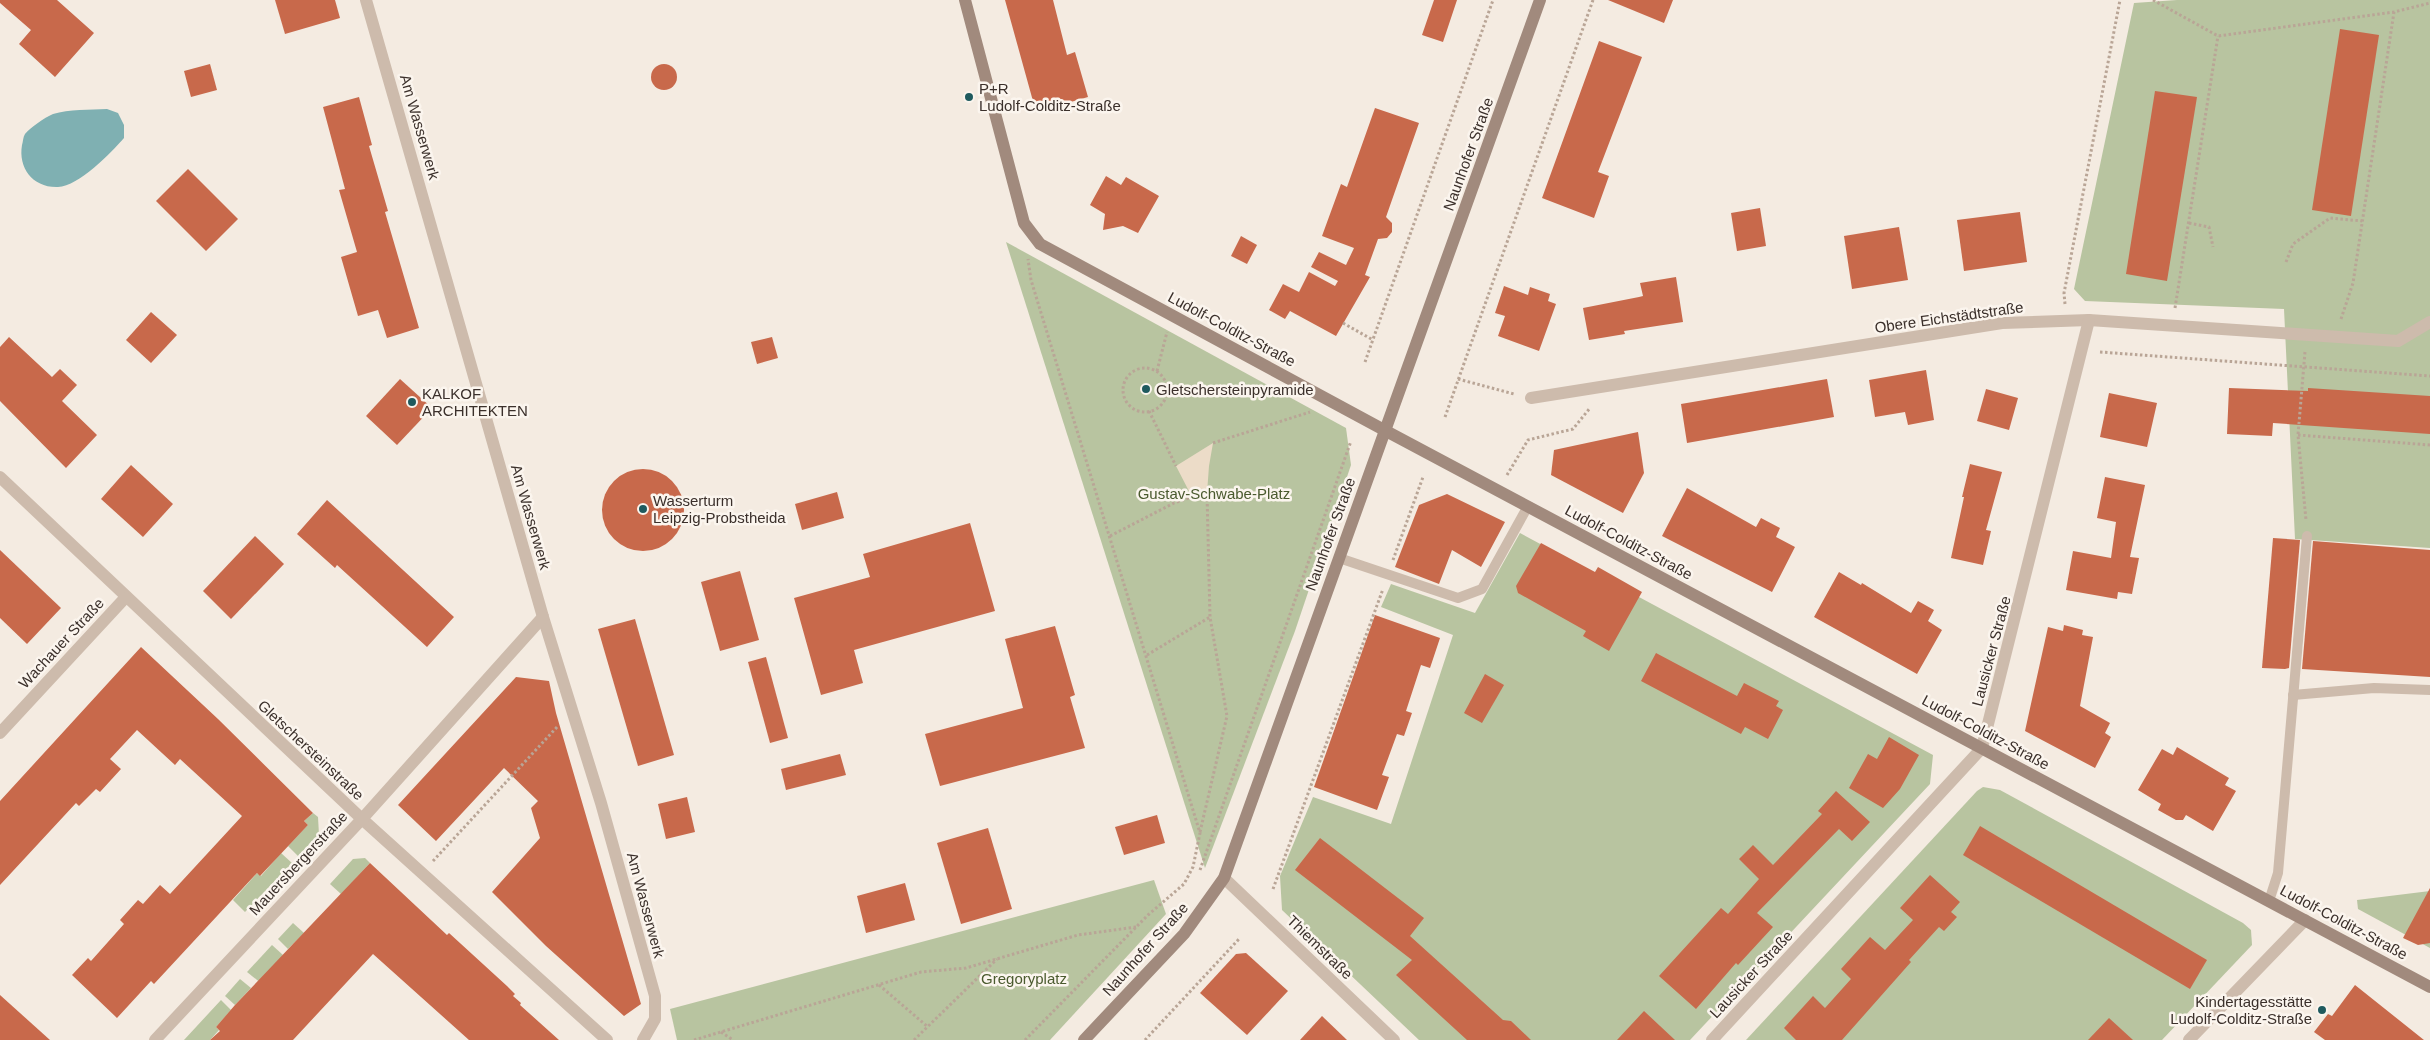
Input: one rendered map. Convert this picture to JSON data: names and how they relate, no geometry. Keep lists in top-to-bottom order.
{
  "streets": {
    "street": [
      "Am Wasserwerk",
      "Naunhofer Straße",
      "Obere Eichstädtstraße",
      "Ludolf-Colditz-Straße",
      "Wachauer Straße",
      "Lausicker Straße",
      "Gletschersteinstraße",
      "Mauersbergerstraße",
      "Thiemstraße"
    ]
  },
  "crossings": [
    ["Am Wasserwerk", "Mauersbergerstraße"],
    ["Naunhofer Straße", "Ludolf-Colditz-Straße"],
    ["Naunhofer Straße", "Thiemstraße"],
    ["Obere Eichstädtstraße", "Lausicker Straße"],
    ["Ludolf-Colditz-Straße", "Lausicker Straße"],
    ["Wachauer Straße", "Gletschersteinstraße"],
    ["Gletschersteinstraße", "Mauersbergerstraße"]
  ],
  "parks": ["Gustav-Schwabe-Platz", "Gregoryplatz"],
  "places": [
    "P+R Ludolf-Colditz-Straße",
    "Gletschersteinpyramide",
    "KALKOF ARCHITEKTEN",
    "Wasserturm Leipzig-Probstheida",
    "Kindertagesstätte Ludolf-Colditz-Straße"
  ]
}
